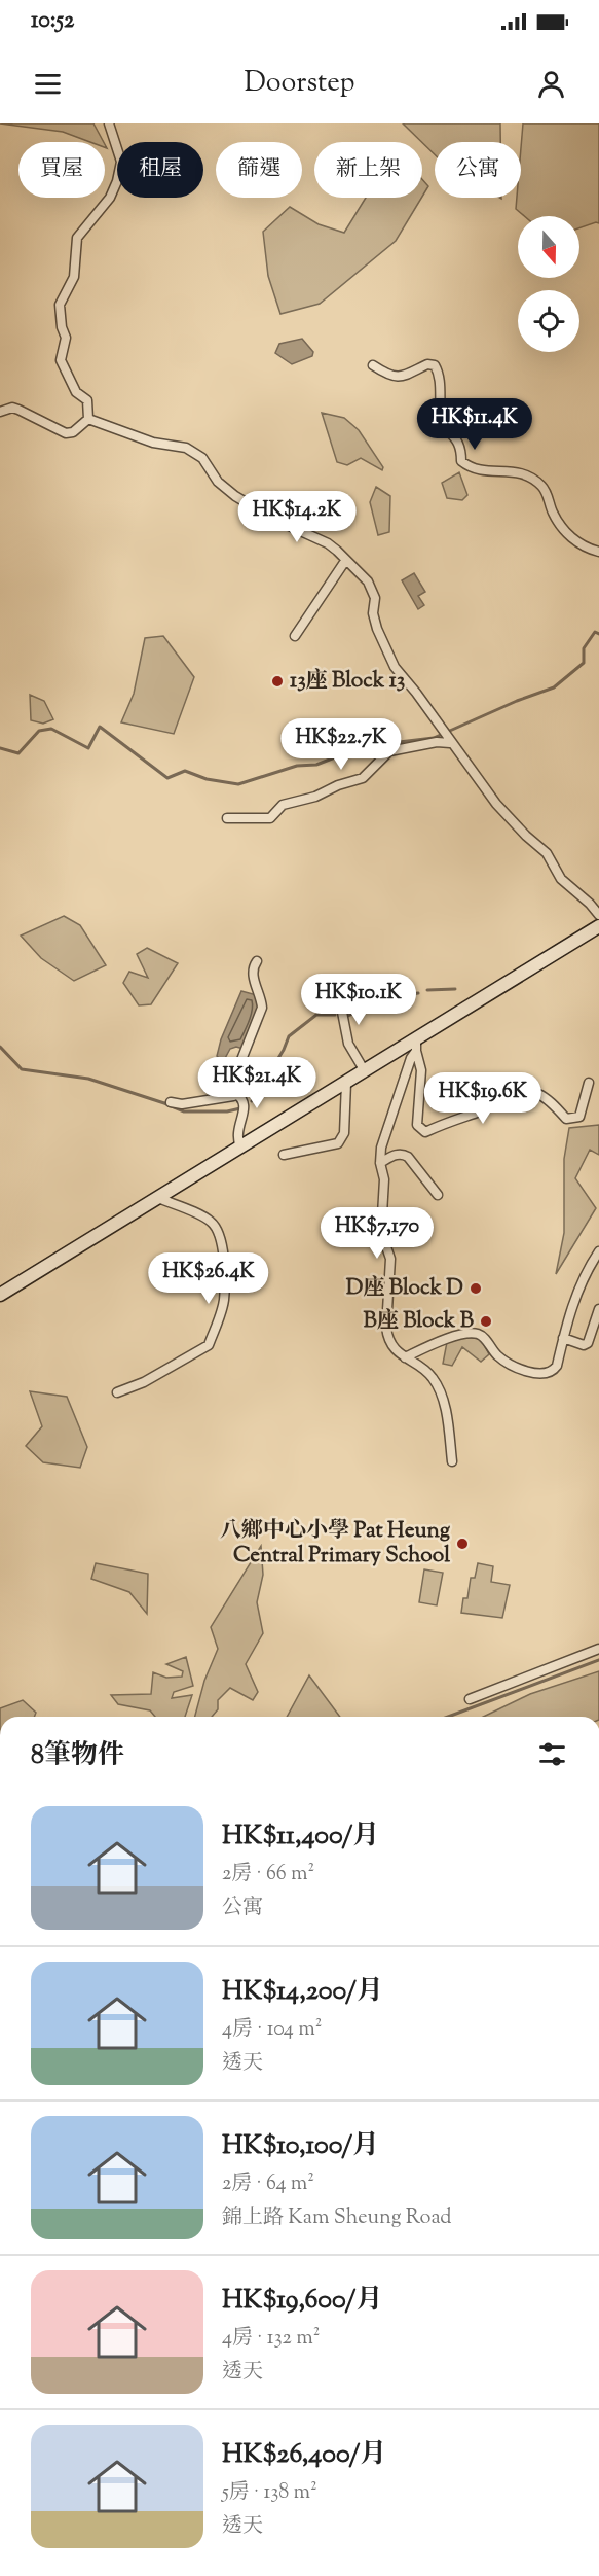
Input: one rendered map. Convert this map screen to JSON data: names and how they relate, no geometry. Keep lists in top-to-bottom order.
{
  "places": [
    "13座 Block 13",
    "D座 Block D",
    "B座 Block B",
    "八鄉中心小學 Pat Heung Central Primary School"
  ],
  "north": "bottom",
  "page": {
    "status": "10:52",
    "header": "Doorstep",
    "chip": [
      "買屋",
      "租屋",
      "篩選",
      "新上架",
      "公寓"
    ],
    "price": [
      "HK$11.4K",
      "HK$14.2K",
      "HK$22.7K",
      "HK$10.1K",
      "HK$21.4K",
      "HK$19.6K",
      "HK$7,170",
      "HK$26.4K"
    ],
    "heading": "8筆物件",
    "list": [
      {
        "name": "HK$11,400/月",
        "note": "2房 · 66 m² · 公寓"
      },
      {
        "name": "HK$14,200/月",
        "note": "4房 · 104 m² · 透天"
      },
      {
        "name": "HK$10,100/月",
        "note": "2房 · 64 m² · 錦上路 Kam Sheung Road"
      },
      {
        "name": "HK$19,600/月",
        "note": "4房 · 132 m² · 透天"
      },
      {
        "name": "HK$26,400/月",
        "note": "5房 · 138 m² · 透天"
      }
    ]
  }
}
